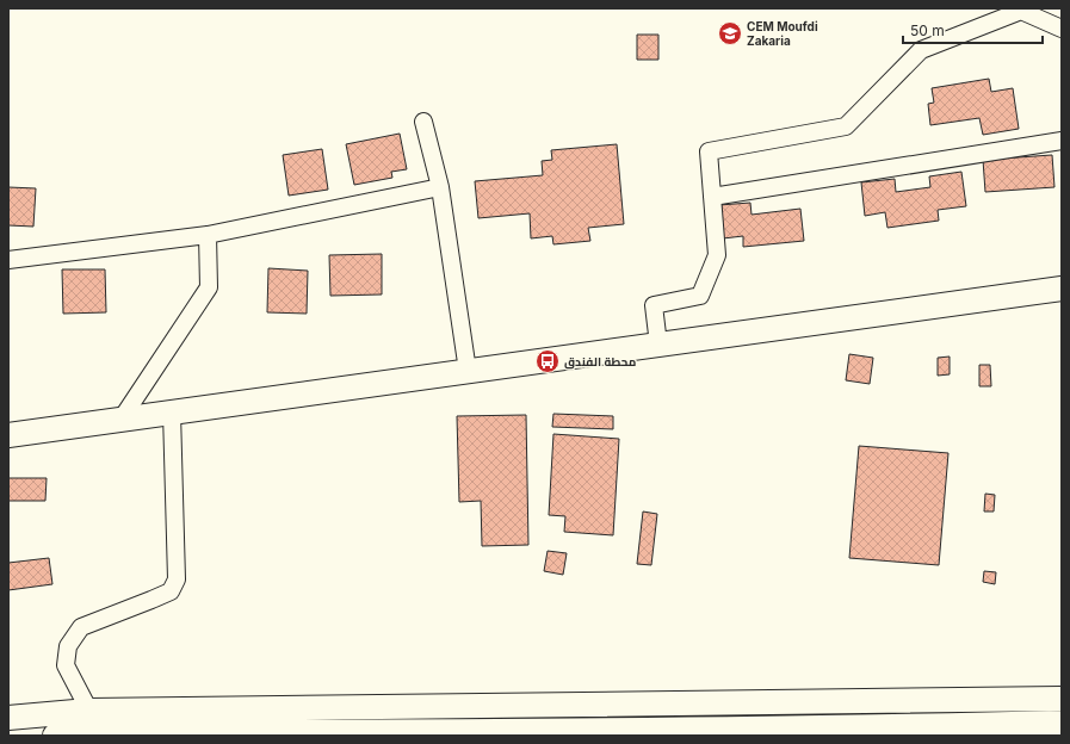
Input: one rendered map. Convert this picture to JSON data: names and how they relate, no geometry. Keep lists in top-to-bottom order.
{
  "places": {
    "school or university": ["CEM Moufdi Zakaria"],
    "bus stop": ["محطة الفندق"]
  },
  "scale_bar": "50 m"
}
